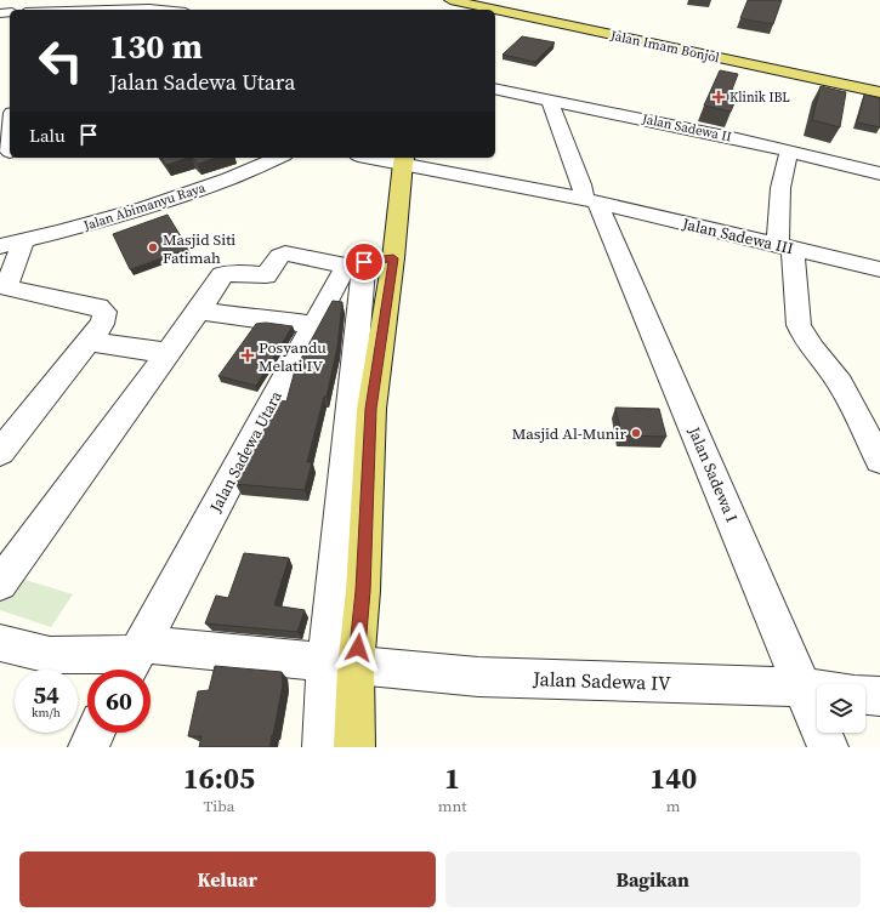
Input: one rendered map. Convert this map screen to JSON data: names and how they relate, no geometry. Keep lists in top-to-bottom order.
{
  "streets": {
    "main road": ["Jalan Imam Bonjol"],
    "street": [
      "Jalan Sadewa II",
      "Jalan Abimanyu Raya",
      "Jalan Sadewa III",
      "Jalan Sadewa Utara",
      "Jalan Sadewa I",
      "Jalan Sadewa IV"
    ]
  },
  "crossings": [
    ["Jalan Sadewa II", "Jalan Sadewa I"],
    ["Jalan Sadewa III", "Jalan Sadewa I"],
    ["Jalan Sadewa Utara", "Jalan Sadewa IV"],
    ["Jalan Sadewa I", "Jalan Sadewa IV"]
  ],
  "places": {
    "health": ["Klinik IBL", "Posyandu Melati IV"],
    "other": ["Masjid Siti Fatimah", "Masjid Al-Munir"]
  },
  "page": {
    "turn": ["130 m", "Jalan Sadewa Utara"],
    "then": "Lalu",
    "speed": "54 km/h",
    "limit": "60",
    "eta": [
      "16:05",
      "Tiba",
      "1",
      "mnt",
      "140",
      "m"
    ],
    "buttons": ["Keluar", "Bagikan"]
  }
}
